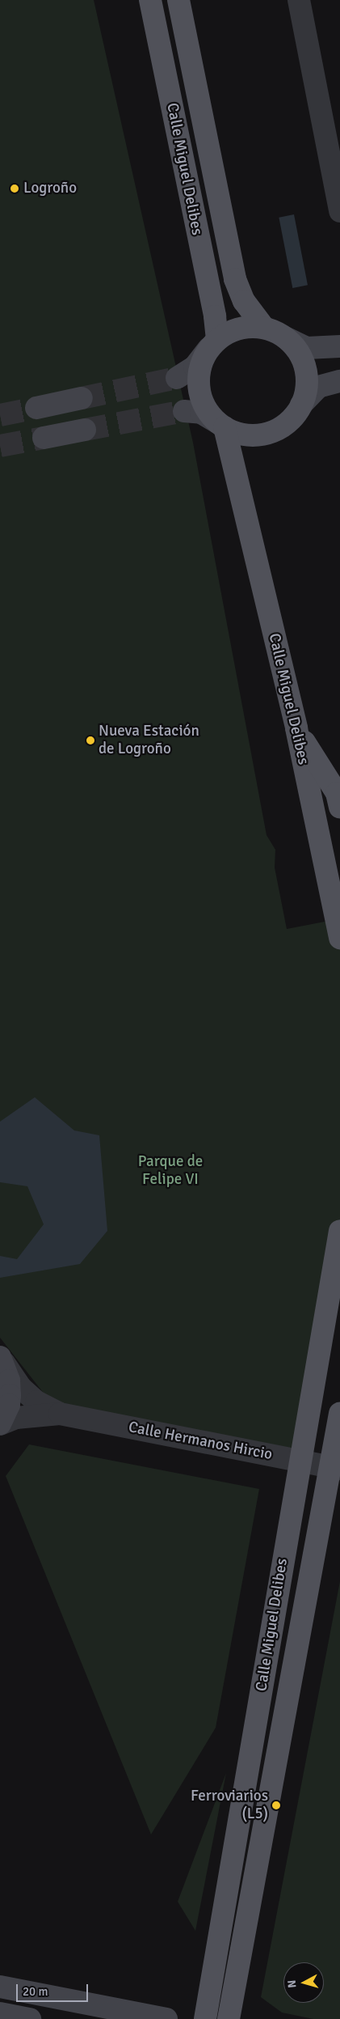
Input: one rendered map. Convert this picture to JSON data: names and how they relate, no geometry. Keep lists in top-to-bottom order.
{
  "streets": {
    "main road": ["Calle Miguel Delibes"],
    "street": ["Calle Hermanos Hircio"]
  },
  "crossings": [
    ["Calle Miguel Delibes", "Calle Hermanos Hircio"]
  ],
  "parks": ["Parque de Felipe VI"],
  "places": ["Logroño", "Nueva Estación de Logroño", "Ferroviarios (L5)"],
  "scale_bar": "20 m",
  "north": "left"
}
